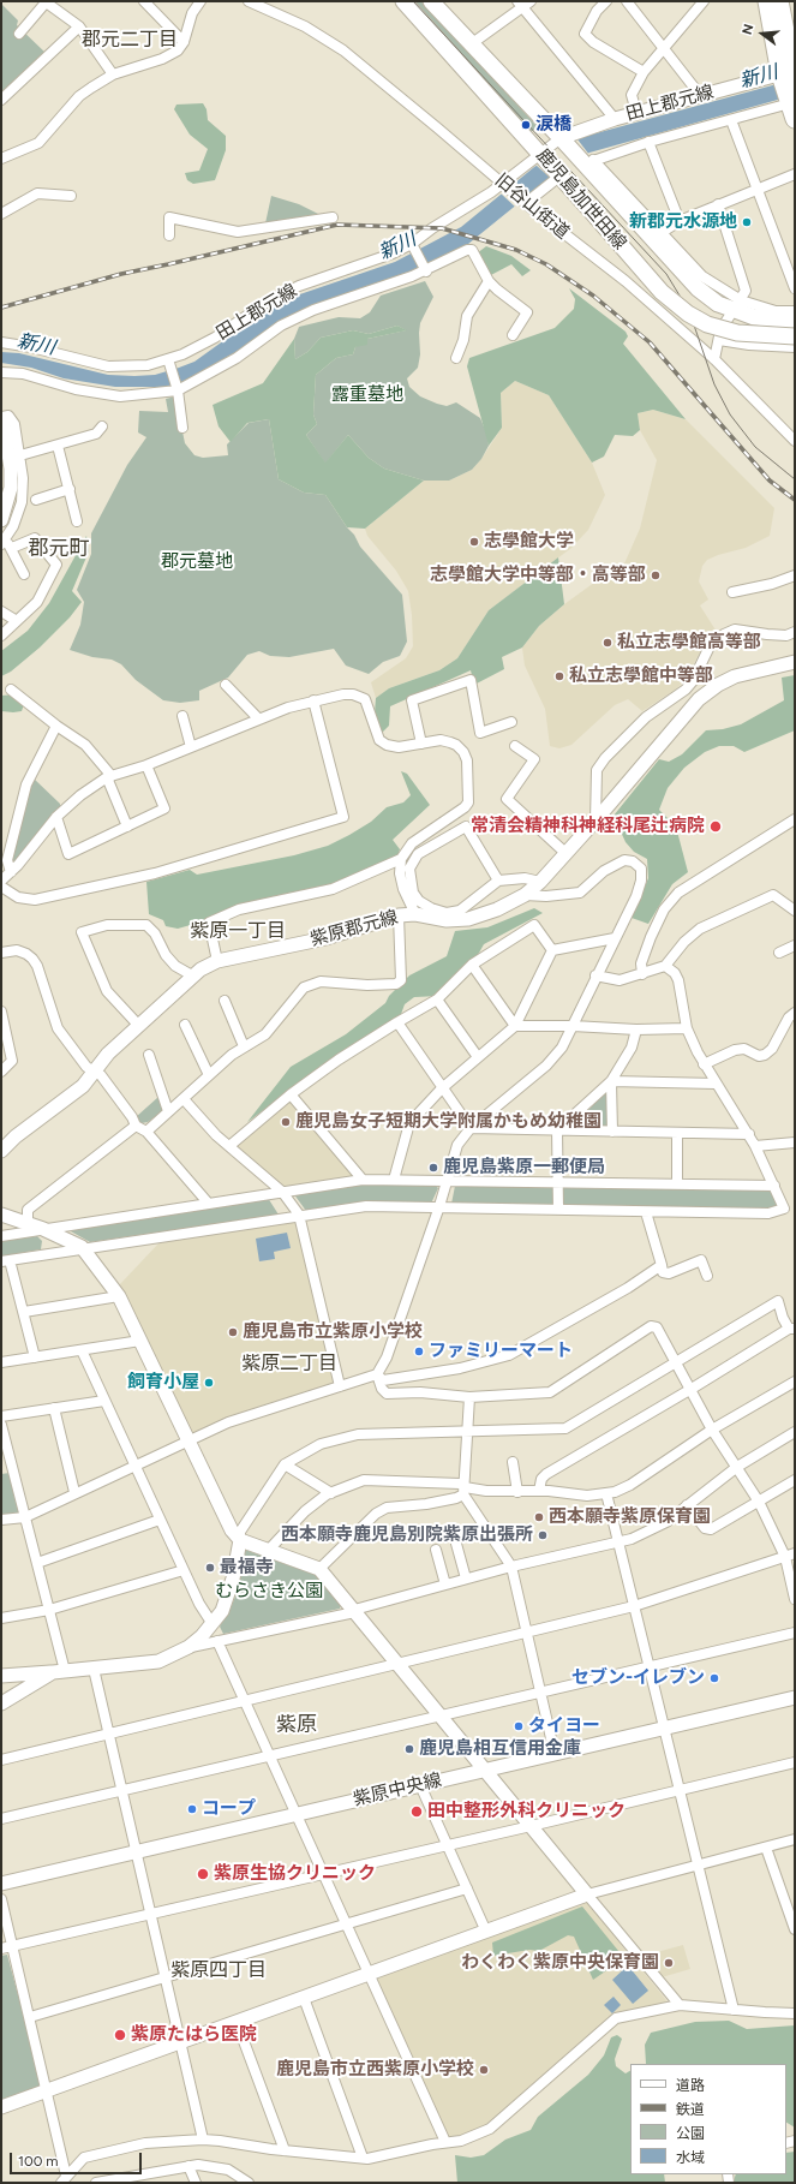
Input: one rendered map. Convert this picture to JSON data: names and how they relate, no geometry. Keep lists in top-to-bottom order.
{
  "streets": {
    "main road": ["鹿児島加世田線"],
    "street": [
      "田上郡元線",
      "旧谷山街道",
      "紫原郡元線",
      "紫原中央線"
    ]
  },
  "crossings": [
    ["田上郡元線", "鹿児島加世田線"],
    ["田上郡元線", "旧谷山街道"]
  ],
  "districts": [
    "郡元二丁目",
    "郡元町",
    "紫原一丁目",
    "紫原二丁目",
    "紫原",
    "紫原四丁目"
  ],
  "water": ["新川"],
  "parks": ["露重墓地", "郡元墓地", "むらさき公園"],
  "places": [
    "涙橋",
    "新郡元水源地",
    "志學館大学",
    "志學館大学中等部・高等部",
    "私立志學館高等部",
    "私立志學館中等部",
    "常清会精神科神経科尾辻病院",
    "鹿児島女子短期大学附属かもめ幼稚園",
    "鹿児島紫原一郵便局",
    "鹿児島市立紫原小学校",
    "ファミリーマート",
    "飼育小屋",
    "西本願寺紫原保育園",
    "西本願寺鹿児島別院紫原出張所",
    "最福寺",
    "セブン-イレブン",
    "タイヨー",
    "鹿児島相互信用金庫",
    "コープ",
    "田中整形外科クリニック",
    "紫原生協クリニック",
    "わくわく紫原中央保育園",
    "紫原たはら医院",
    "鹿児島市立西紫原小学校"
  ],
  "legend": [
    "道路",
    "鉄道",
    "公園",
    "水域"
  ],
  "scale_bar": "100 m",
  "north": "left"
}
